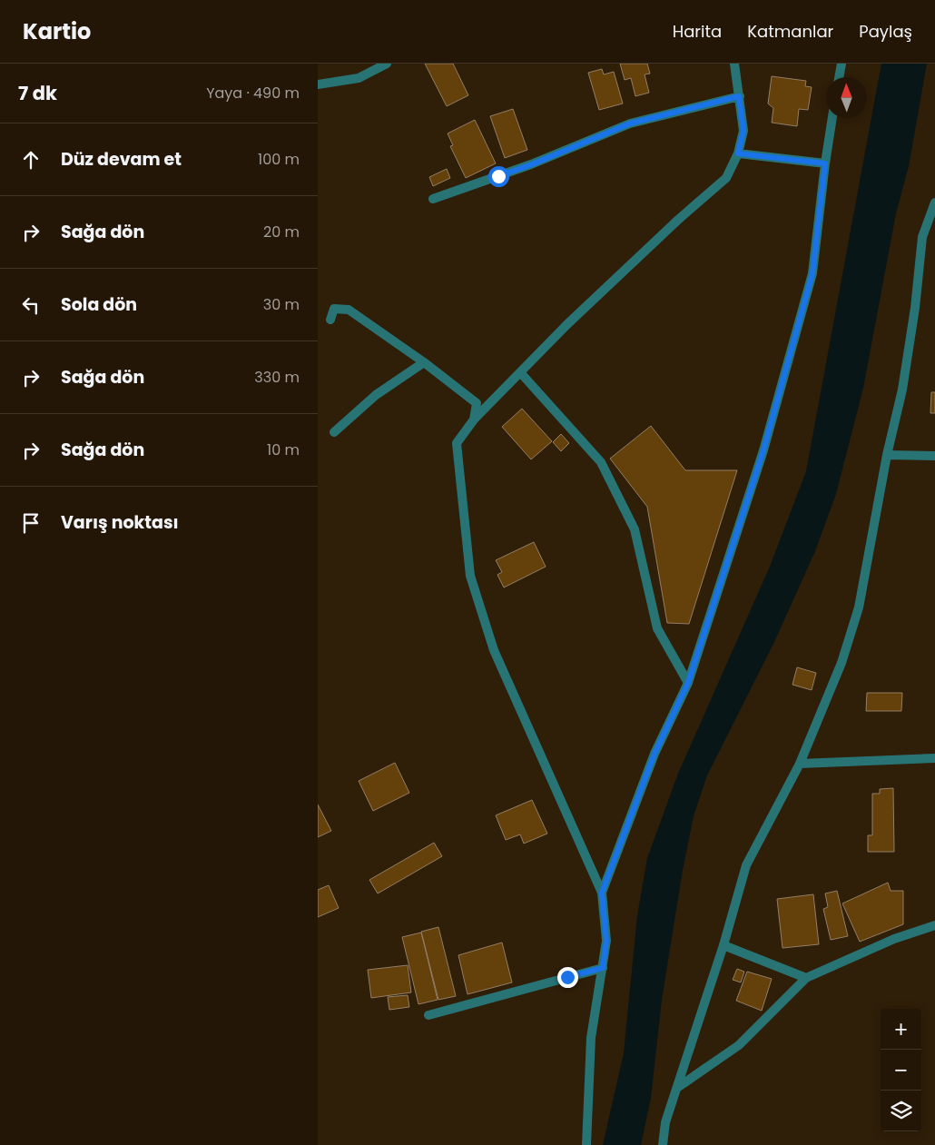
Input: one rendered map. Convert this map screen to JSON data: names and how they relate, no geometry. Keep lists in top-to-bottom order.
{
  "north": "top",
  "page": {
    "header": "Kartio",
    "nav": ["Harita", "Katmanlar", "Paylaş"],
    "heading": ["7 dk", "Yaya · 490 m"],
    "list": [
      ["Düz devam et", "100 m"],
      ["Sağa dön", "20 m"],
      ["Sola dön", "30 m"],
      ["Sağa dön", "330 m"],
      ["Sağa dön", "10 m"],
      "Varış noktası"
    ],
    "map_buttons": ["+", "−"]
  }
}
